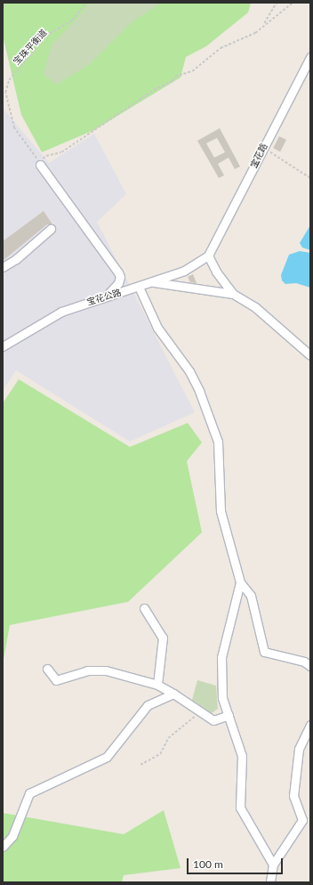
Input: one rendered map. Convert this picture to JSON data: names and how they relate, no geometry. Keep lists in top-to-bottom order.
{
  "streets": {
    "street": ["宝花路", "宝花公路"],
    "path": ["宝珠平衡道"]
  },
  "crossings": [
    ["宝花路", "宝花公路"]
  ],
  "scale_bar": "100 m"
}
